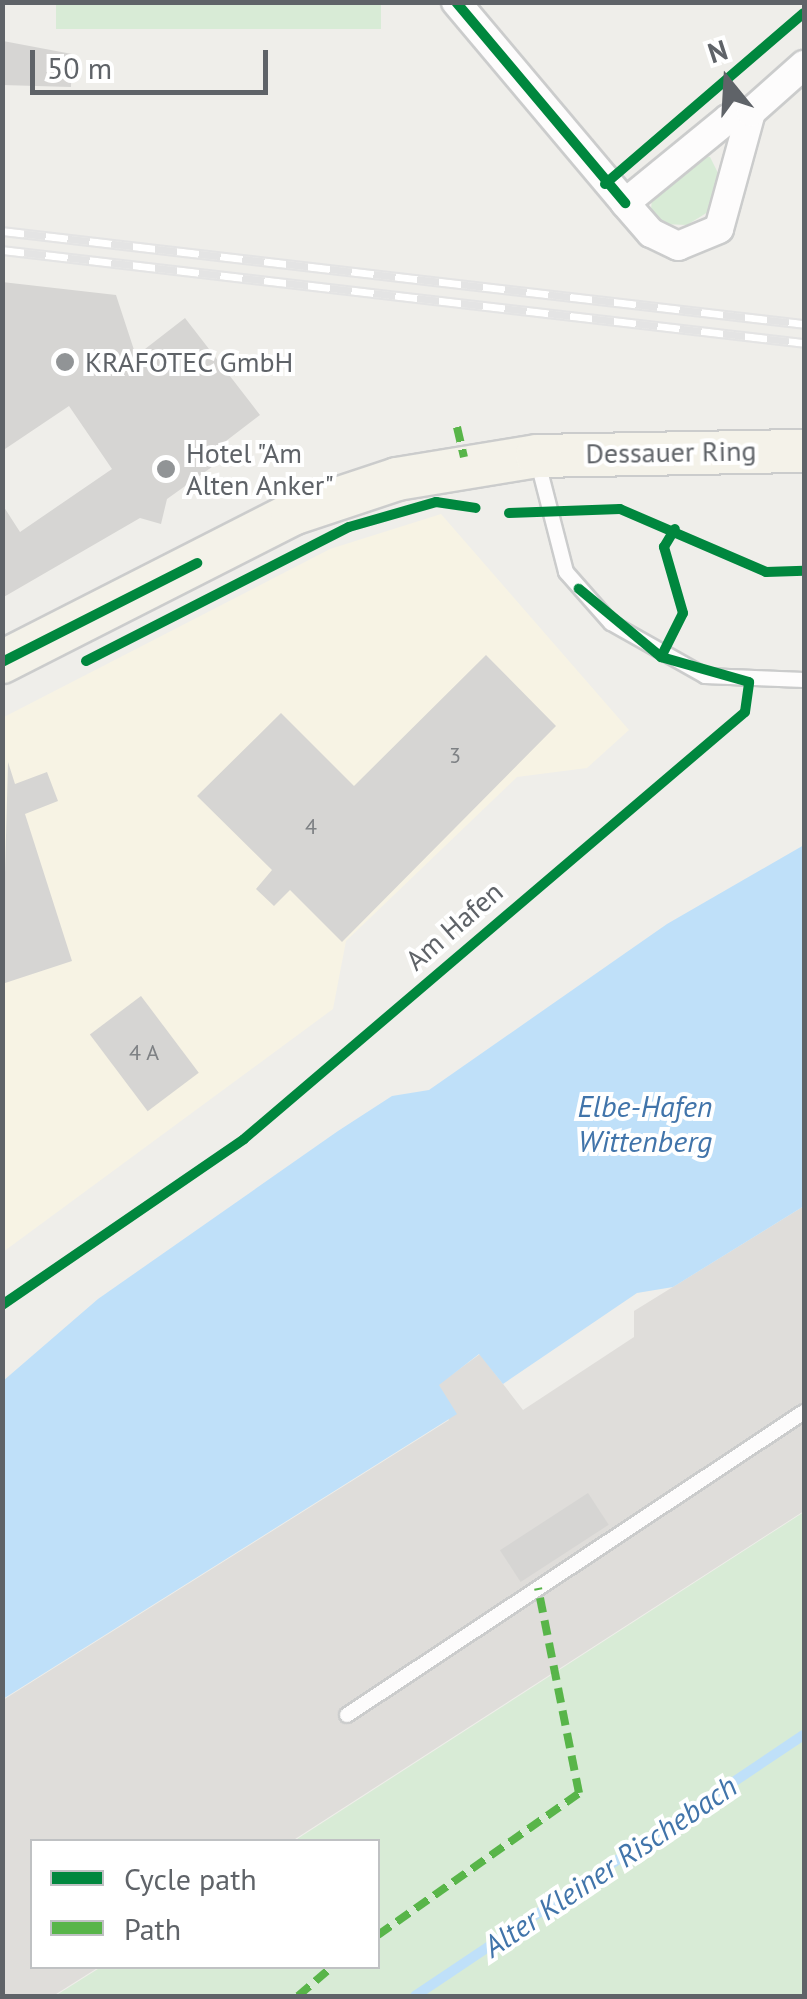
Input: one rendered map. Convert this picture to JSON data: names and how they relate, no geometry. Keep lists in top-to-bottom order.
{
  "streets": {
    "main road": ["Dessauer Ring"],
    "cycle path": ["Am Hafen"]
  },
  "water": ["Elbe-Hafen Wittenberg", "Alter Kleiner Rischebach"],
  "places": ["KRAFOTEC GmbH", "Hotel \"Am Alten Anker\""],
  "house_numbers": ["3", "4", "4 A"],
  "legend": ["Cycle path", "Path"],
  "scale_bar": "50 m",
  "north": "top"
}
